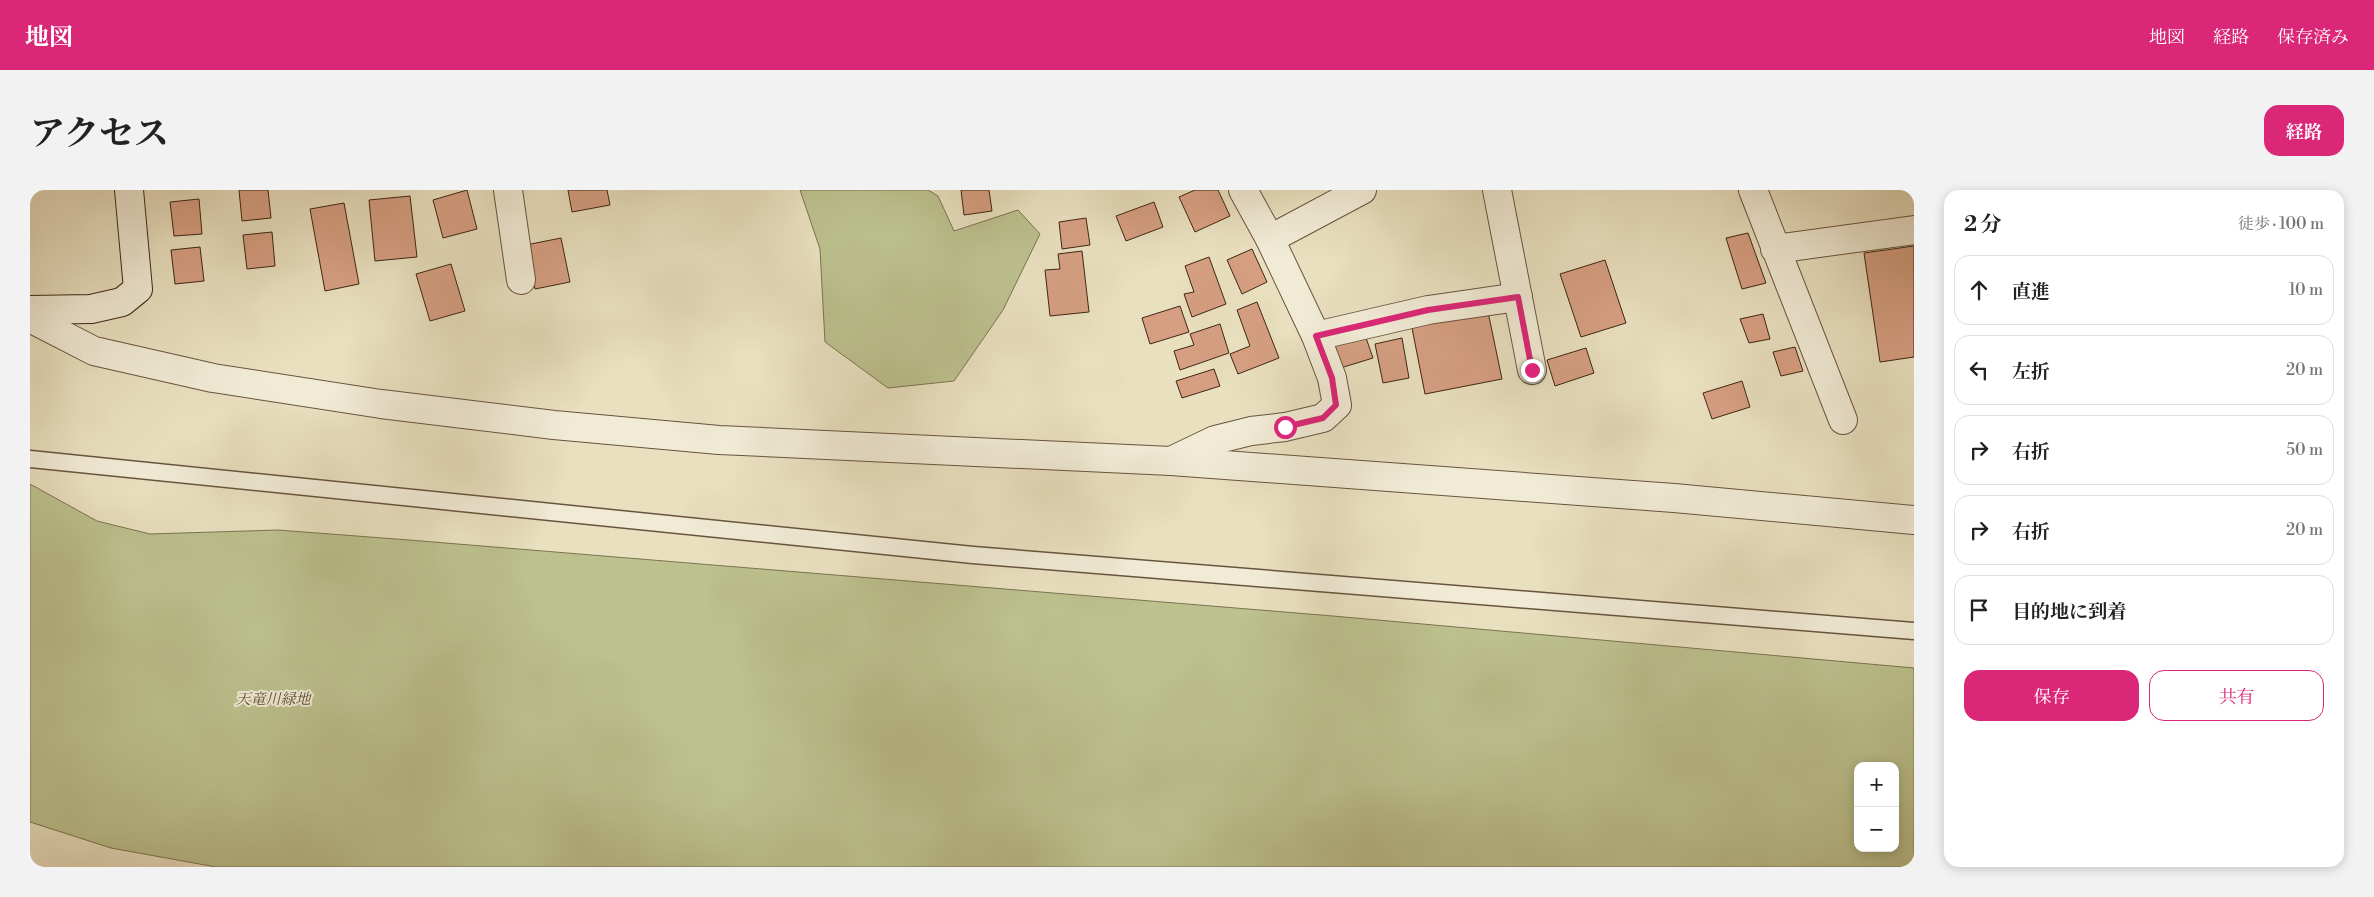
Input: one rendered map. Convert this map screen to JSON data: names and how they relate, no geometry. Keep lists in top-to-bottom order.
{
  "parks": ["天竜川緑地"],
  "page": {
    "header": "地図",
    "nav": ["地図", "経路", "保存済み"],
    "title": "アクセス",
    "buttons": [
      "経路",
      ["保存", "共有"]
    ],
    "heading": ["2 分", "徒歩 · 100 m"],
    "list": [
      ["直進", "10 m"],
      ["左折", "20 m"],
      ["右折", "50 m"],
      ["右折", "20 m"],
      "目的地に到着"
    ],
    "map_buttons": ["+", "−"]
  }
}
